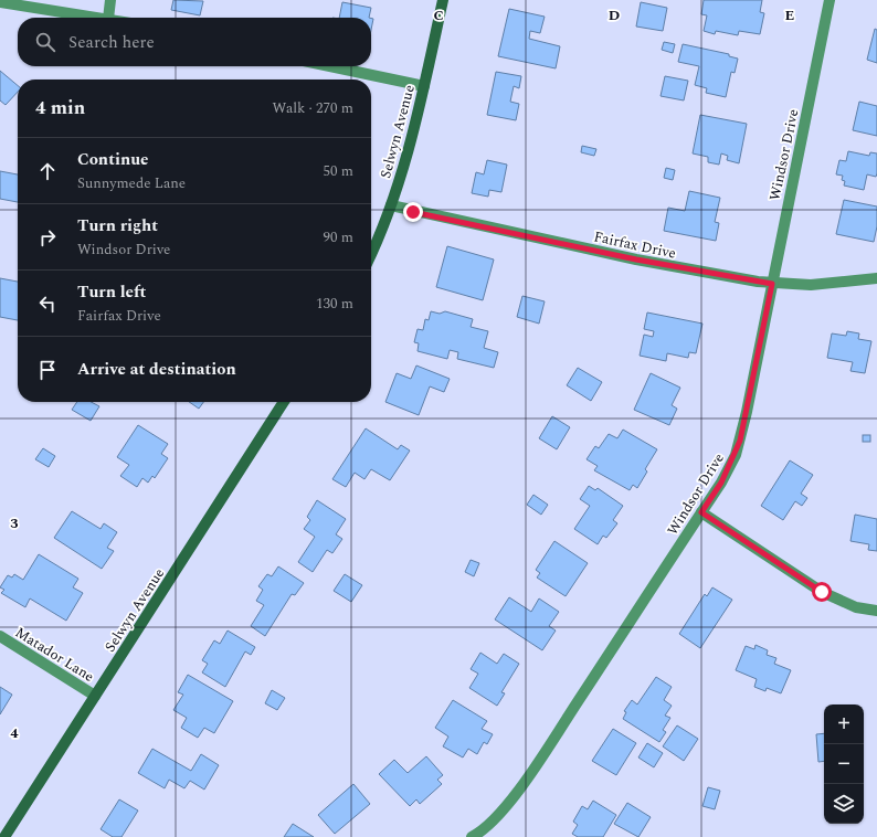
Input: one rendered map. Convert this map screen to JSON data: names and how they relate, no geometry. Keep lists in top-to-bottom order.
{
  "streets": {
    "street": [
      "Selwyn Avenue",
      "Windsor Drive",
      "Fairfax Drive",
      "Matador Lane"
    ]
  },
  "crossings": [
    ["Selwyn Avenue", "Fairfax Drive"],
    ["Selwyn Avenue", "Matador Lane"],
    ["Windsor Drive", "Fairfax Drive"]
  ],
  "page": {
    "search": "Search here",
    "heading": ["4 min", "Walk · 270 m"],
    "list": [
      ["Continue", "Sunnymede Lane", "50 m"],
      ["Turn right", "Windsor Drive", "90 m"],
      ["Turn left", "Fairfax Drive", "130 m"],
      "Arrive at destination"
    ],
    "map_buttons": ["+", "−"]
  },
  "grid": {
    "columns": ["C", "D", "E"],
    "rows": ["3", "4"]
  }
}
